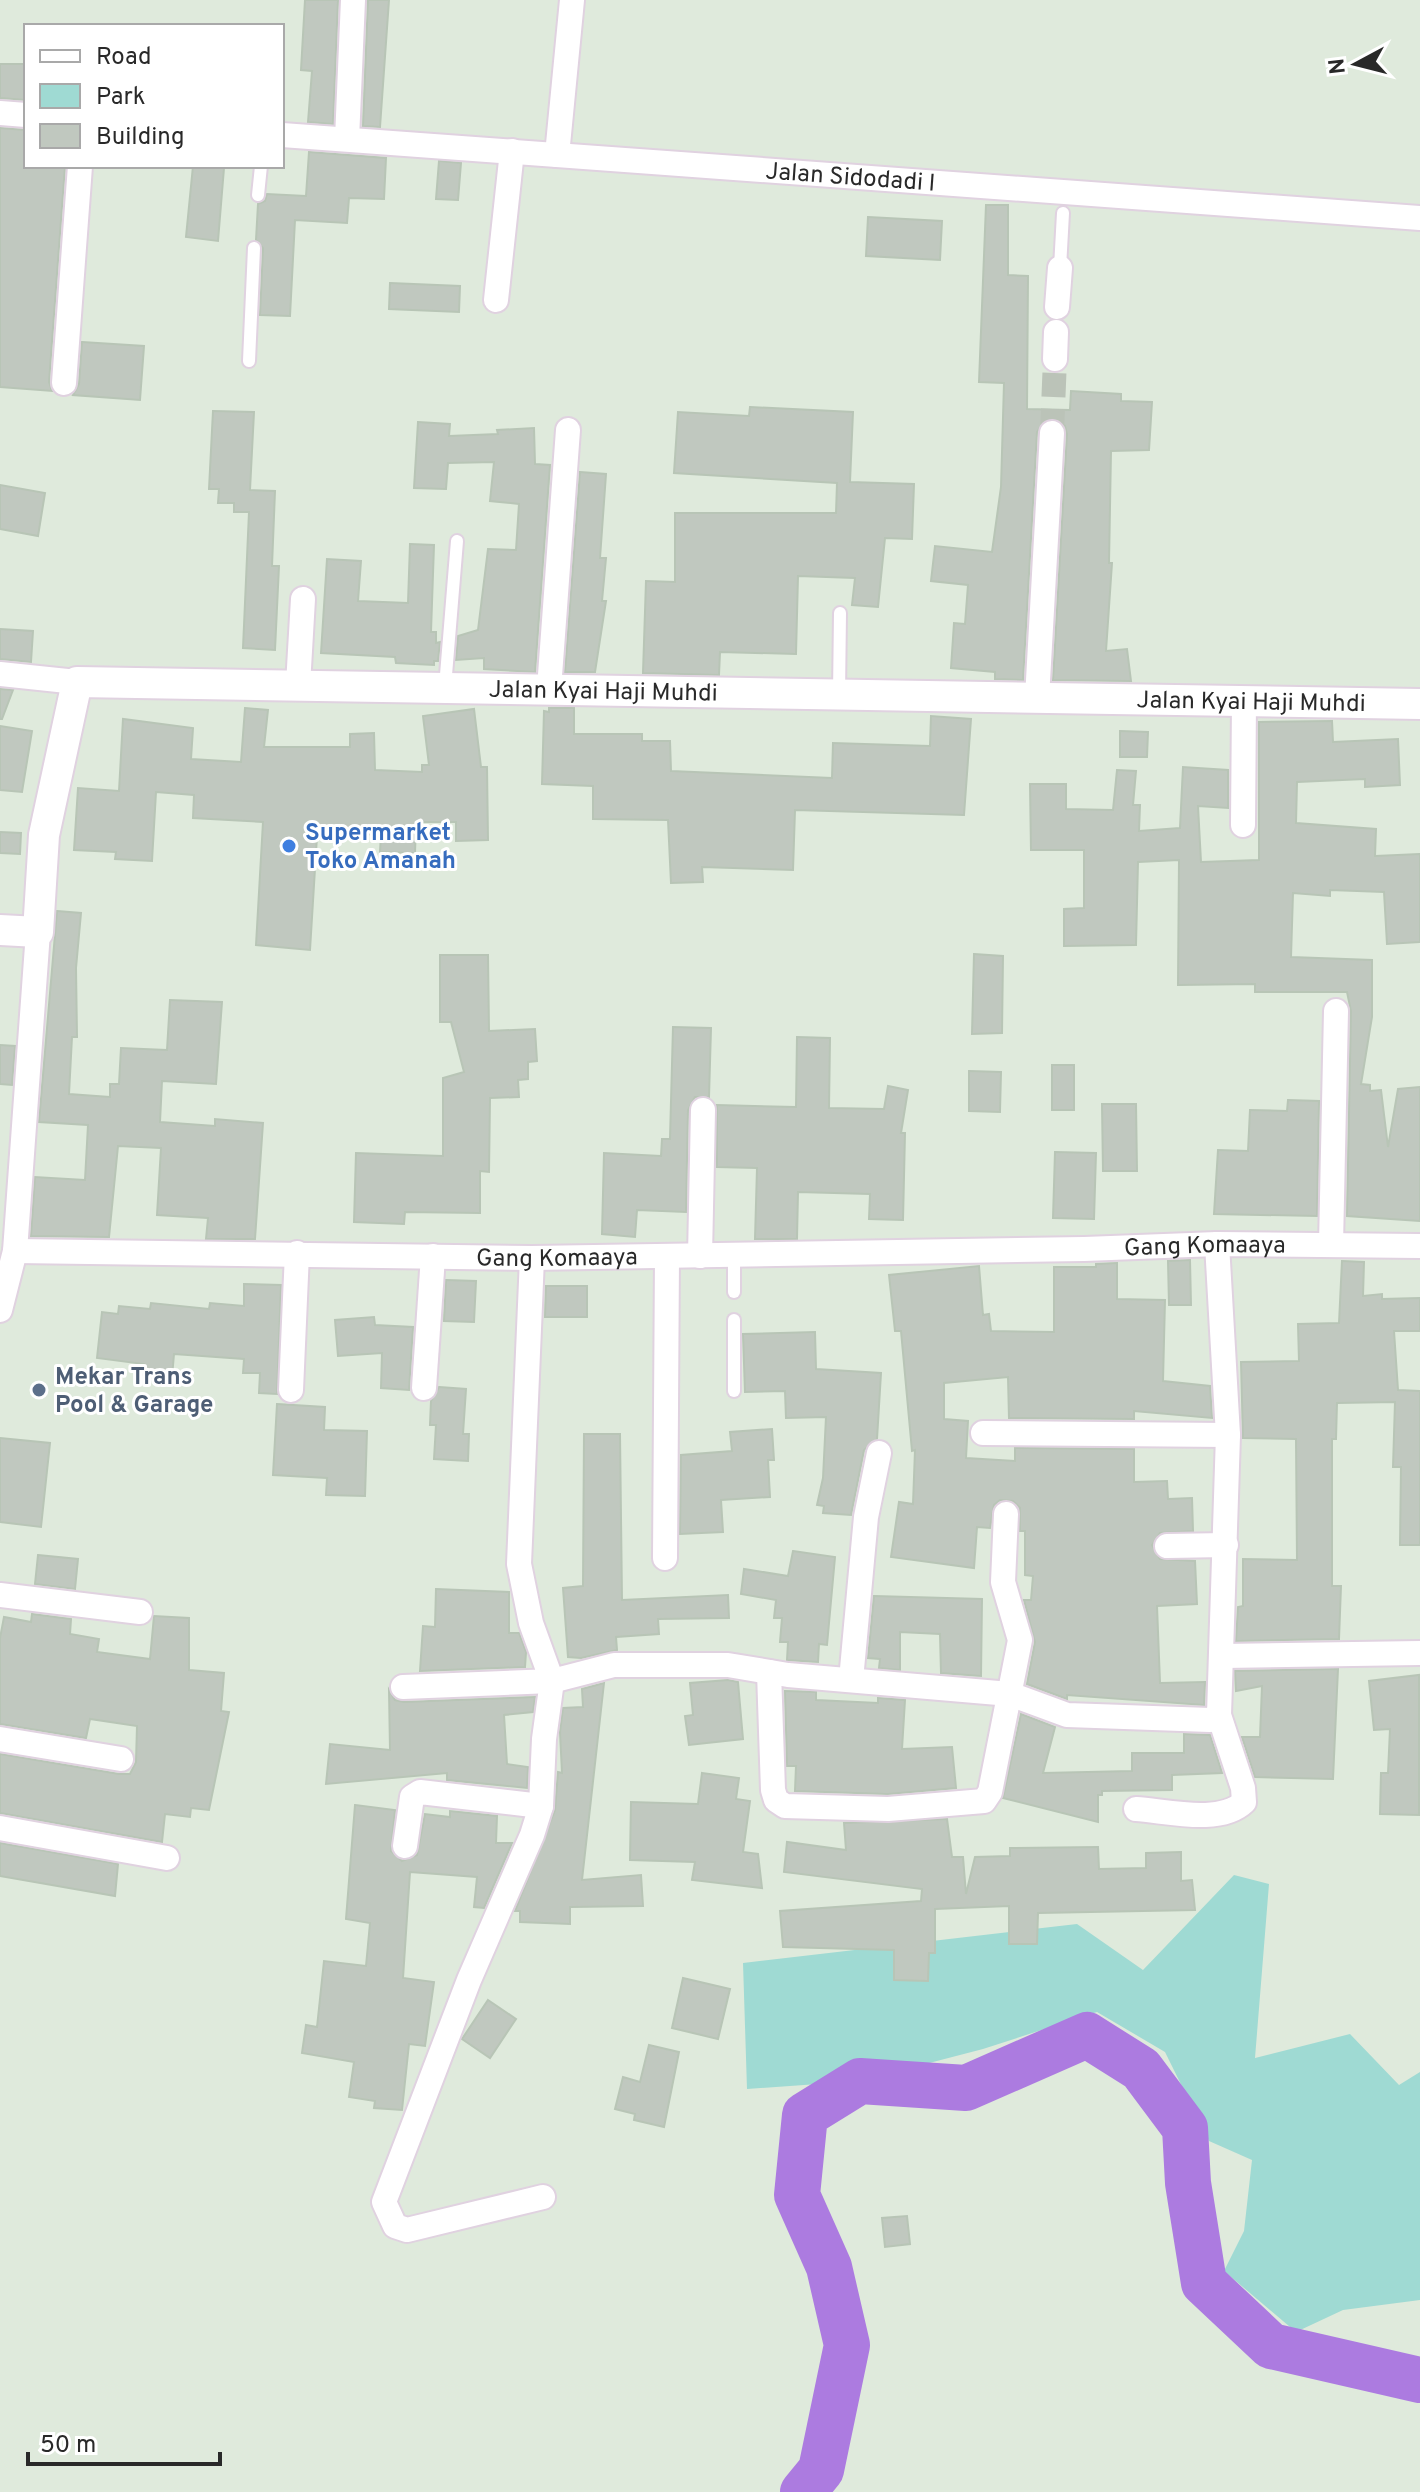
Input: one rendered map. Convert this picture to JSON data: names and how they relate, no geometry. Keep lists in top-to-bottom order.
{
  "streets": {
    "street": ["Jalan Sidodadi I", "Jalan Kyai Haji Muhdi", "Gang Komaaya"]
  },
  "places": ["Supermarket Toko Amanah", "Mekar Trans Pool & Garage"],
  "legend": ["Road", "Park", "Building"],
  "scale_bar": "50 m",
  "north": "left"
}
